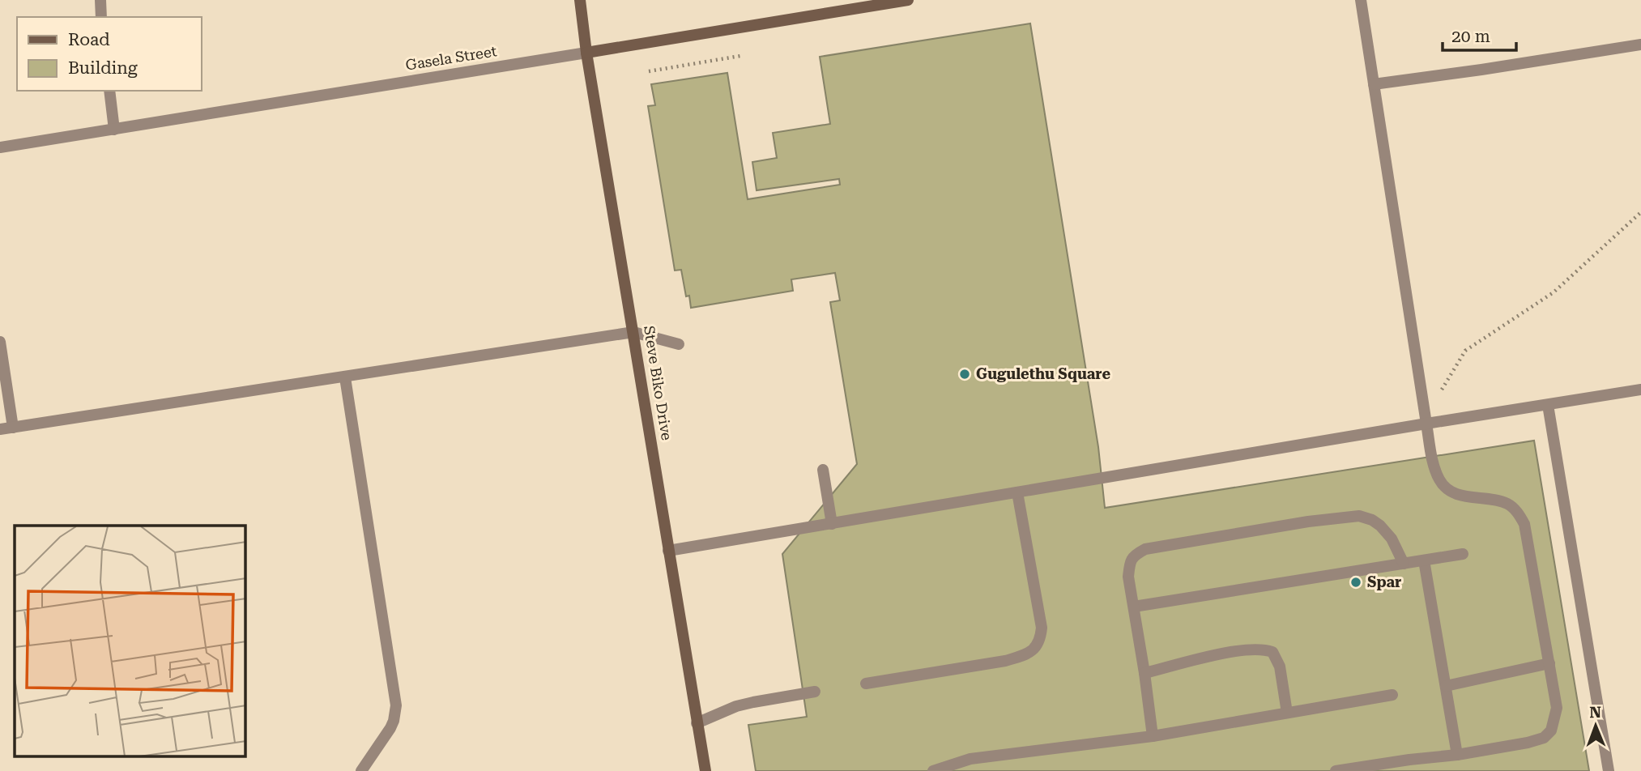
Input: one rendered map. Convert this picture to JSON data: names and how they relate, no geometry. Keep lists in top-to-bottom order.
{
  "streets": {
    "main road": ["Gasela Street", "Steve Biko Drive"]
  },
  "crossings": [
    ["Gasela Street", "Steve Biko Drive"]
  ],
  "places": ["Gugulethu Square", "Spar"],
  "legend": ["Road", "Building"],
  "scale_bar": "20 m",
  "north": "top"
}
